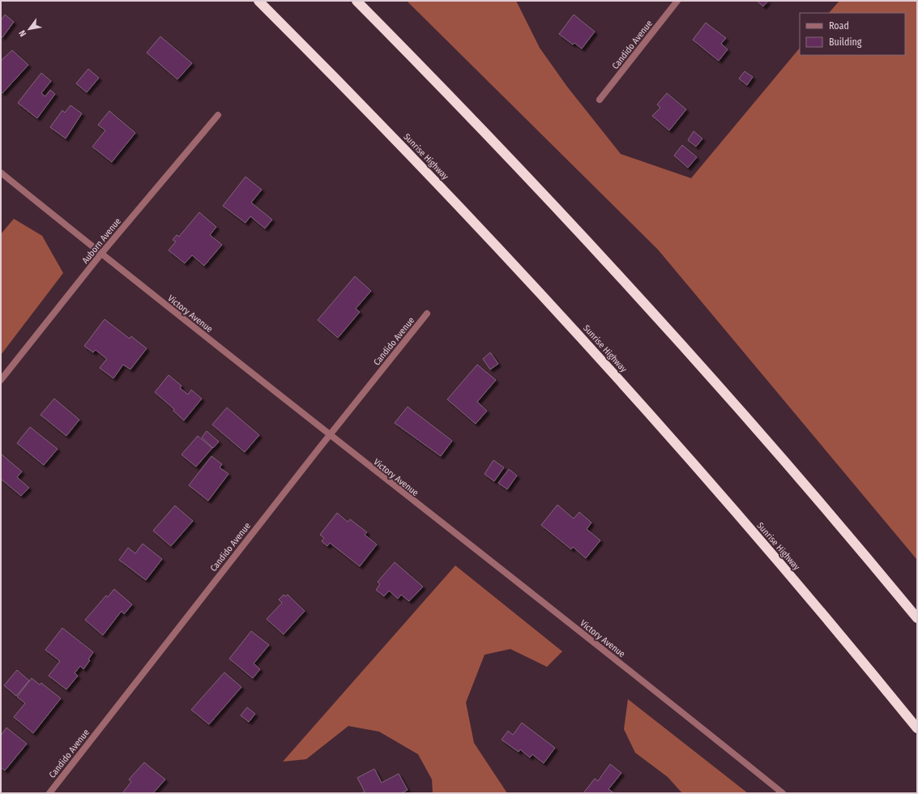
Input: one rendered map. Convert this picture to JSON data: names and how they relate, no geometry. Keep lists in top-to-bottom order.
{
  "streets": {
    "highway": ["Sunrise Highway"],
    "street": ["Candido Avenue", "Auborn Avenue", "Victory Avenue"]
  },
  "crossings": [
    ["Candido Avenue", "Victory Avenue"],
    ["Auborn Avenue", "Victory Avenue"]
  ],
  "legend": ["Road", "Building"],
  "north": "bottom left"
}
